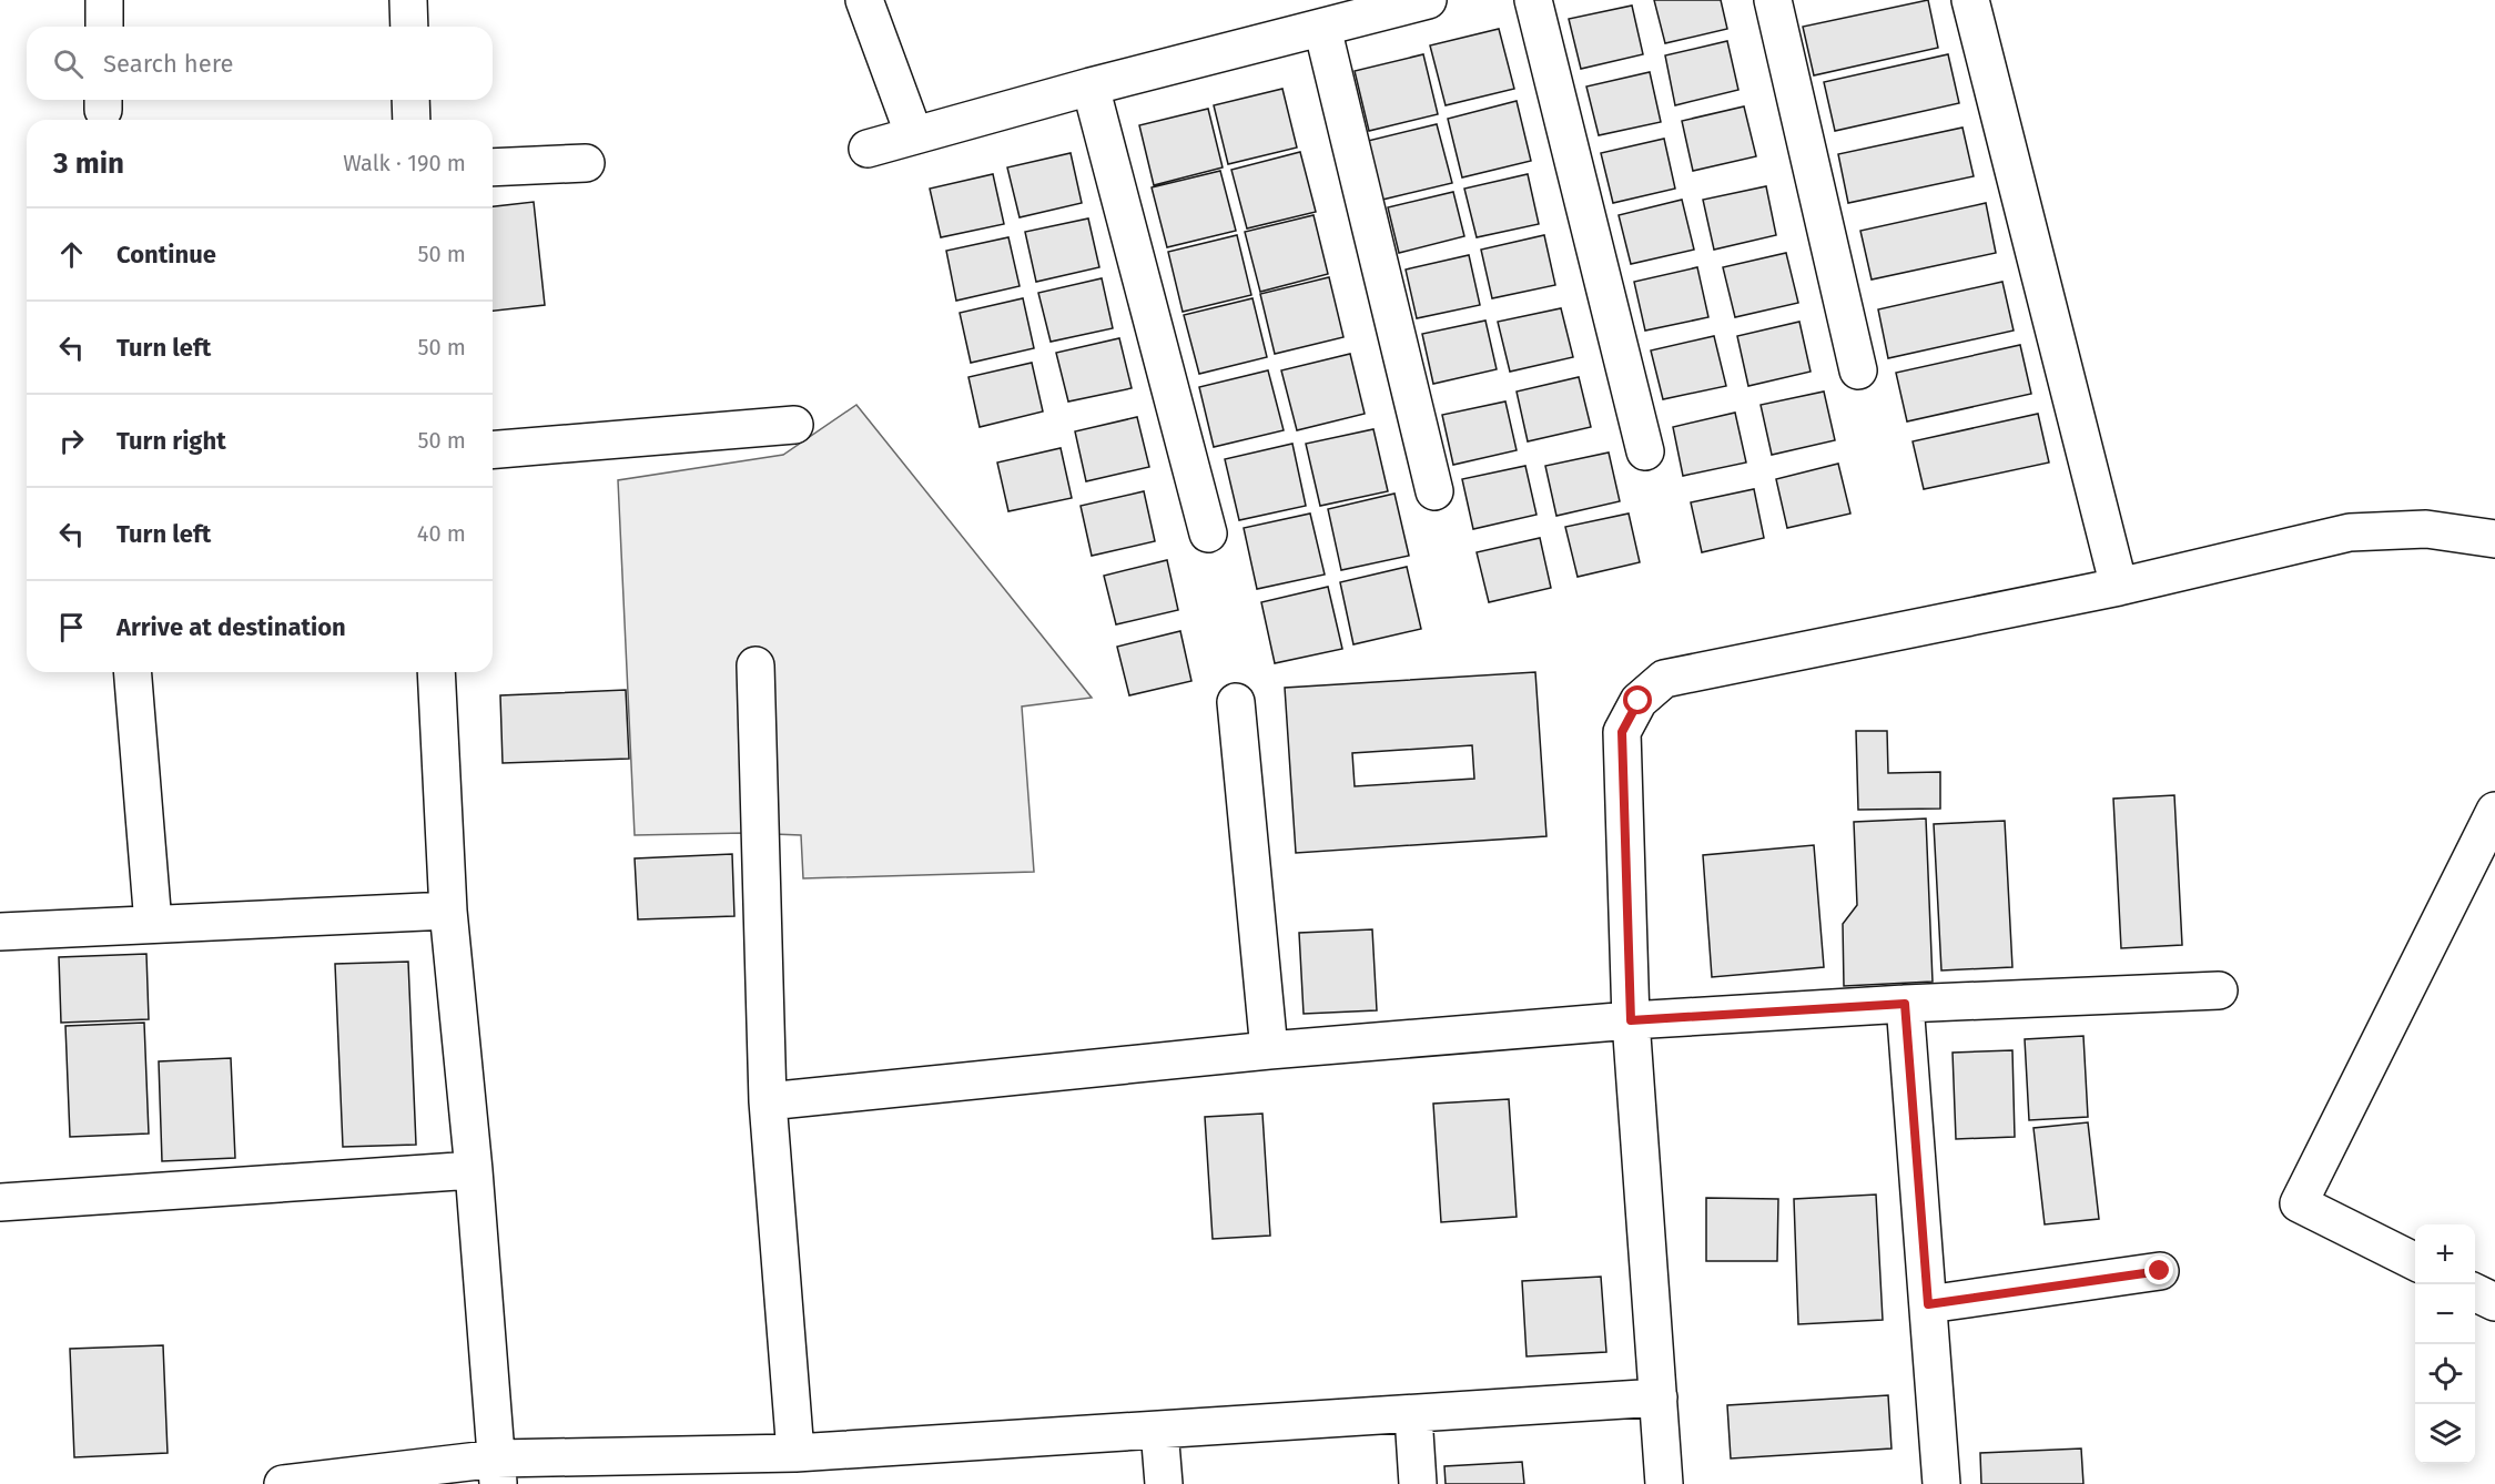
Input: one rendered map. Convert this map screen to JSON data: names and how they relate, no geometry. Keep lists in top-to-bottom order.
{
  "page": {
    "search": "Search here",
    "heading": ["3 min", "Walk · 190 m"],
    "list": [
      ["Continue", "50 m"],
      ["Turn left", "50 m"],
      ["Turn right", "50 m"],
      ["Turn left", "40 m"],
      "Arrive at destination"
    ],
    "map_buttons": ["+", "−"]
  }
}
